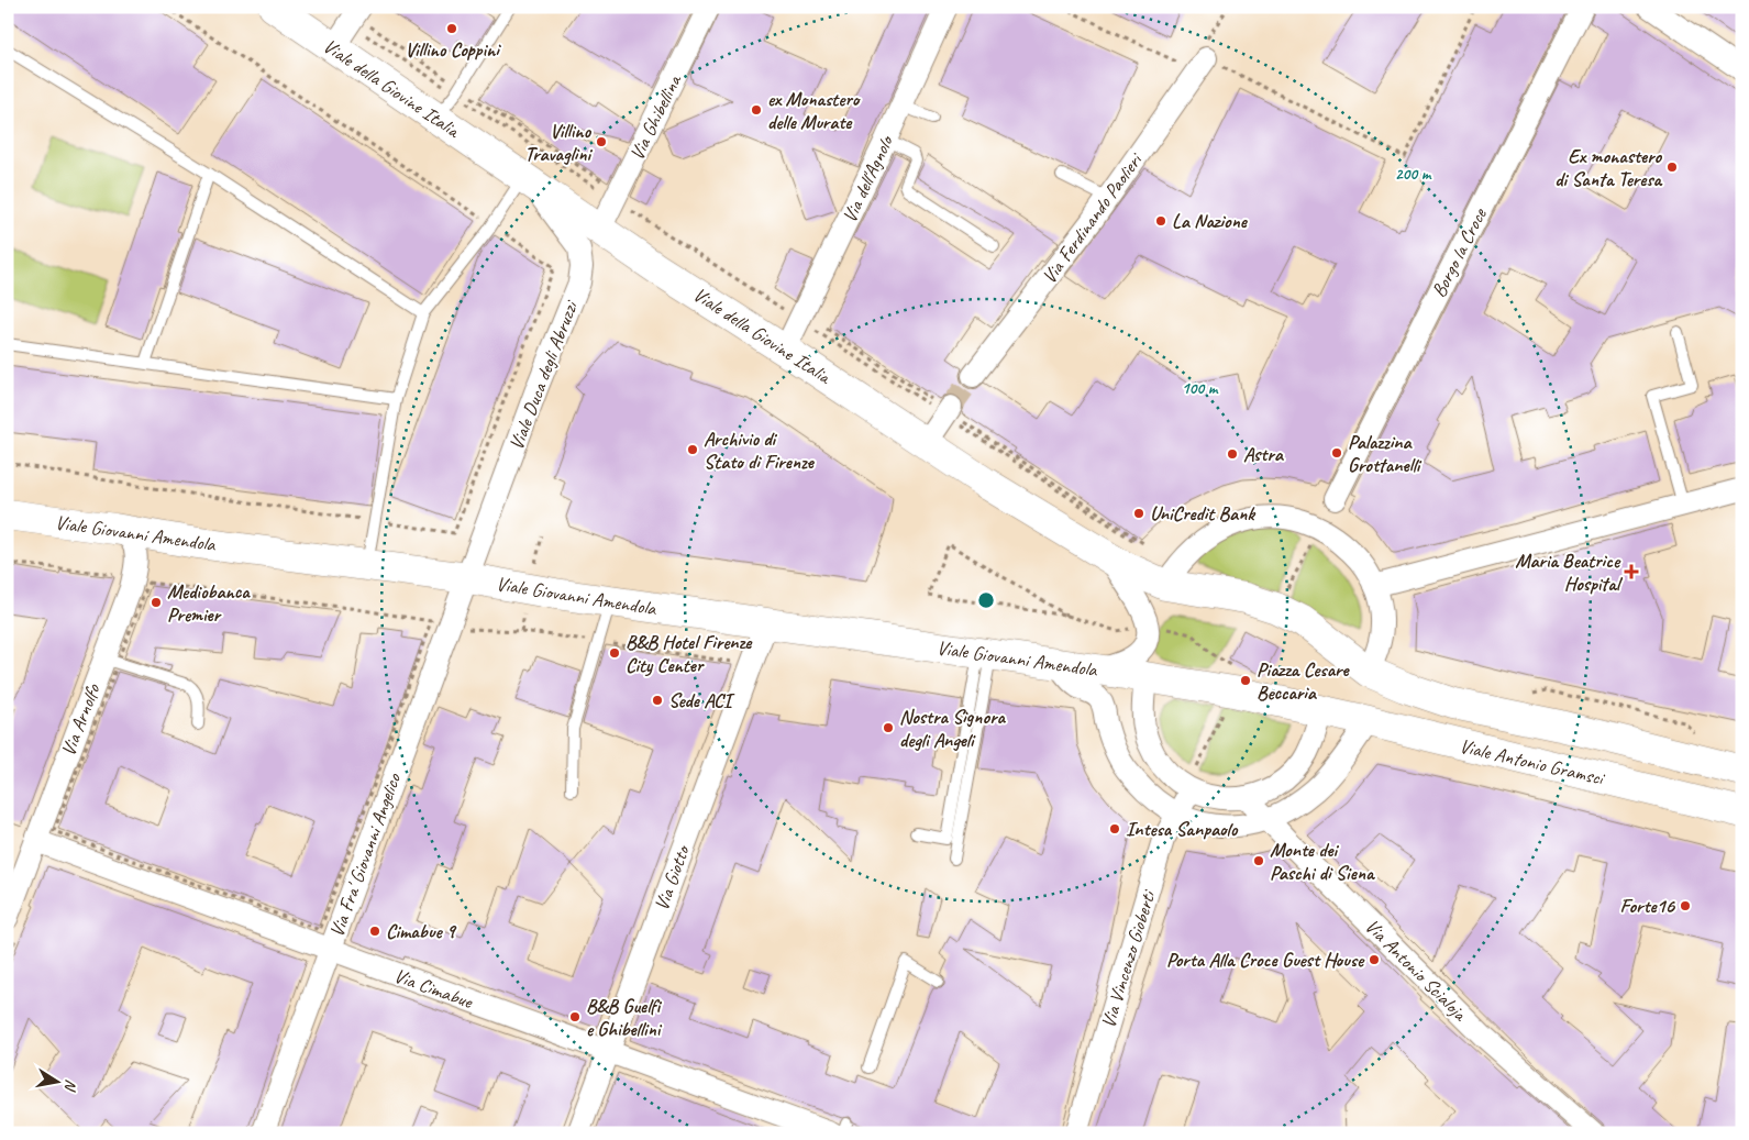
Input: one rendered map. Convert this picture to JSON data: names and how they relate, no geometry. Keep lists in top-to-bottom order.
{
  "streets": {
    "main road": ["Viale della Giovine Italia", "Viale Giovanni Amendola", "Viale Antonio Gramsci"],
    "street": [
      "Via Ghibellina",
      "Via dell'Agnolo",
      "Via Ferdinando Paolieri",
      "Borgo la Croce",
      "Viale Duca degli Abruzzi",
      "Via Arnolfo",
      "Via Fra' Giovanni Angelico",
      "Via Giotto",
      "Via Vincenzo Gioberti",
      "Via Antonio Scialoja",
      "Via Cimabue"
    ]
  },
  "crossings": [
    ["Viale della Giovine Italia", "Via Ghibellina"],
    ["Viale della Giovine Italia", "Via dell'Agnolo"],
    ["Viale della Giovine Italia", "Viale Duca degli Abruzzi"],
    ["Viale Duca degli Abruzzi", "Viale Giovanni Amendola"],
    ["Viale Duca degli Abruzzi", "Via Fra' Giovanni Angelico"],
    ["Viale Giovanni Amendola", "Via Arnolfo"],
    ["Viale Giovanni Amendola", "Via Fra' Giovanni Angelico"],
    ["Viale Giovanni Amendola", "Via Giotto"],
    ["Via Arnolfo", "Via Cimabue"],
    ["Via Fra' Giovanni Angelico", "Via Cimabue"],
    ["Via Giotto", "Via Cimabue"]
  ],
  "places": {
    "other": [
      "Villino Coppini",
      "ex Monastero delle Murate",
      "Villino Travaglini",
      "Ex monastero di Santa Teresa",
      "La Nazione",
      "Archivio di Stato di Firenze",
      "Palazzina Grottanelli",
      "Astra",
      "UniCredit Bank",
      "Mediobanca Premier",
      "B&B Hotel Firenze City Center",
      "Piazza Cesare Beccaria",
      "Sede ACI",
      "Nostra Signora degli Angeli",
      "Intesa Sanpaolo",
      "Monte dei Paschi di Siena",
      "Forte16",
      "Cimabue 9",
      "Porta Alla Croce Guest House",
      "B&B Guelfi e Ghibellini"
    ],
    "health": ["Maria Beatrice Hospital"]
  },
  "north": "right",
  "rings": ["200 m", "100 m"]
}
